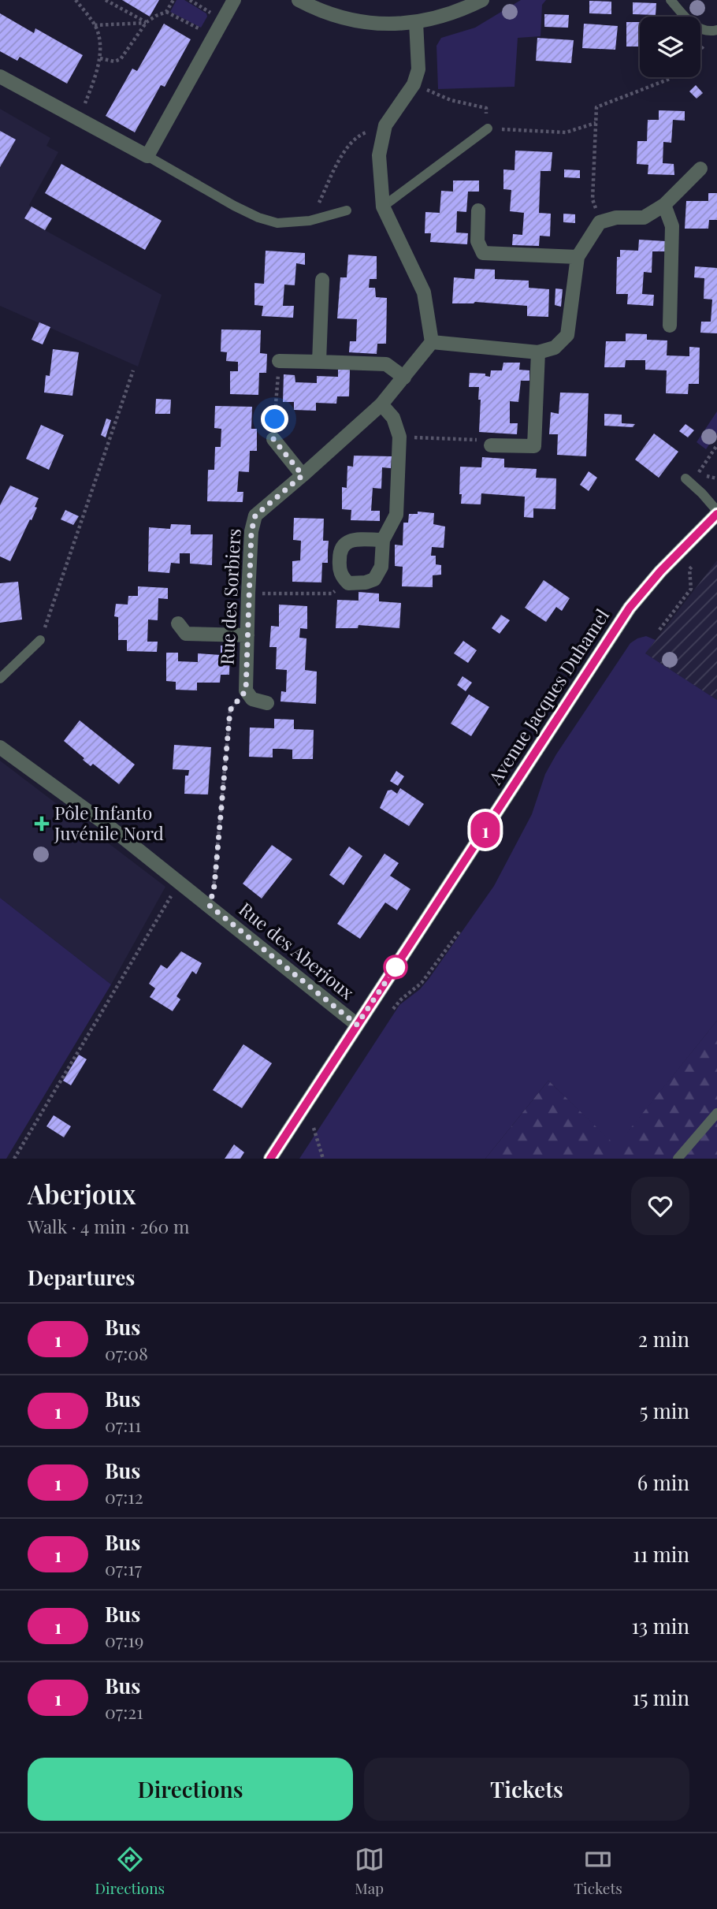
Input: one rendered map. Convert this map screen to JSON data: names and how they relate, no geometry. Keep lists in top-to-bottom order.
{
  "streets": {
    "main road": ["Avenue Jacques Duhamel"],
    "street": ["Rue des Sorbiers", "Rue des Aberjoux"]
  },
  "crossings": [
    ["Avenue Jacques Duhamel", "Rue des Aberjoux"]
  ],
  "places": {
    "health": ["Pôle Infanto Juvénile Nord"]
  },
  "lines": ["bus line 1"],
  "page": {
    "on_map": "1",
    "heading": [
      ["Aberjoux", "Walk · 4 min · 260 m"],
      "Departures"
    ],
    "list": [
      {
        "mark": "1",
        "name": "Bus",
        "note": "07:08",
        "value": "2 min"
      },
      {
        "mark": "1",
        "name": "Bus",
        "note": "07:11",
        "value": "5 min"
      },
      {
        "mark": "1",
        "name": "Bus",
        "note": "07:12",
        "value": "6 min"
      },
      {
        "mark": "1",
        "name": "Bus",
        "note": "07:17",
        "value": "11 min"
      },
      {
        "mark": "1",
        "name": "Bus",
        "note": "07:19",
        "value": "13 min"
      },
      {
        "mark": "1",
        "name": "Bus",
        "note": "07:21",
        "value": "15 min"
      }
    ],
    "buttons": ["Directions", "Tickets"],
    "tabs": ["Directions", "Map", "Tickets"]
  }
}
